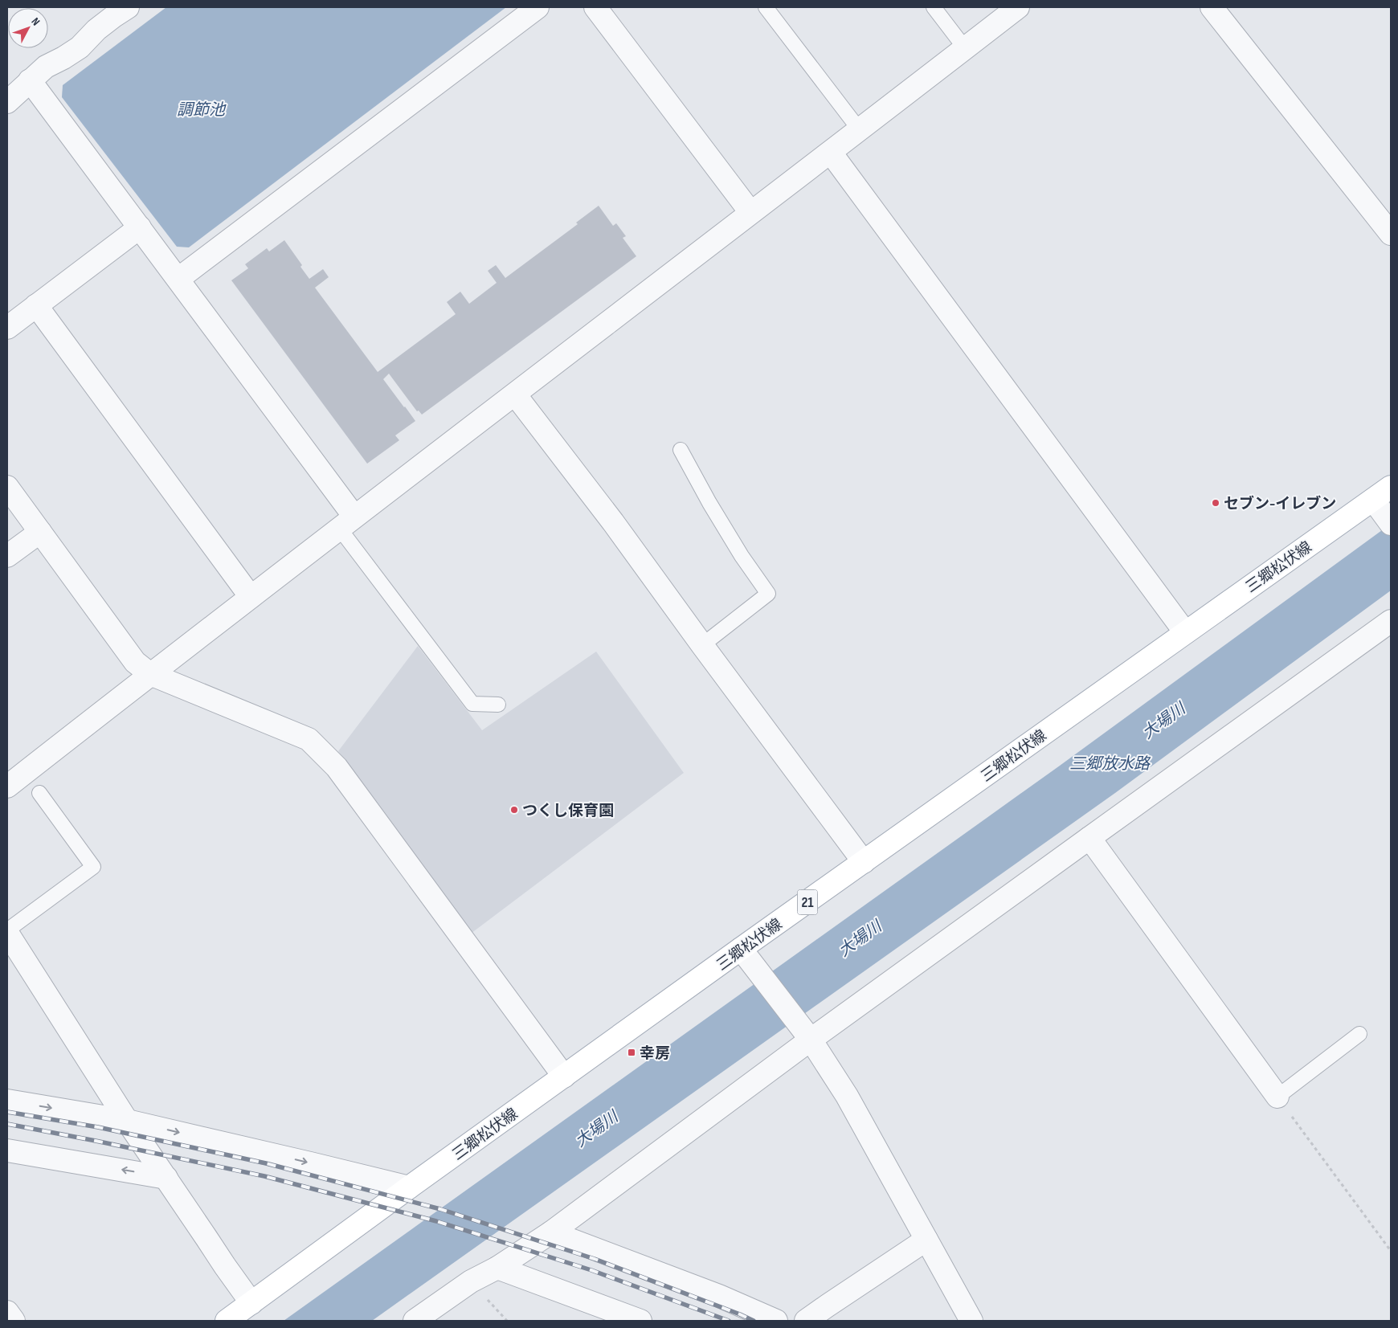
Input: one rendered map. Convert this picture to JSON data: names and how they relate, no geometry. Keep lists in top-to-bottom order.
{
  "streets": {
    "main road": ["三郷松伏線", "21"]
  },
  "water": ["調節池", "大場川", "三郷放水路"],
  "places": {
    "other": ["セブン-イレブン", "つくし保育園"],
    "transit": ["幸房"]
  },
  "north": "top right"
}
